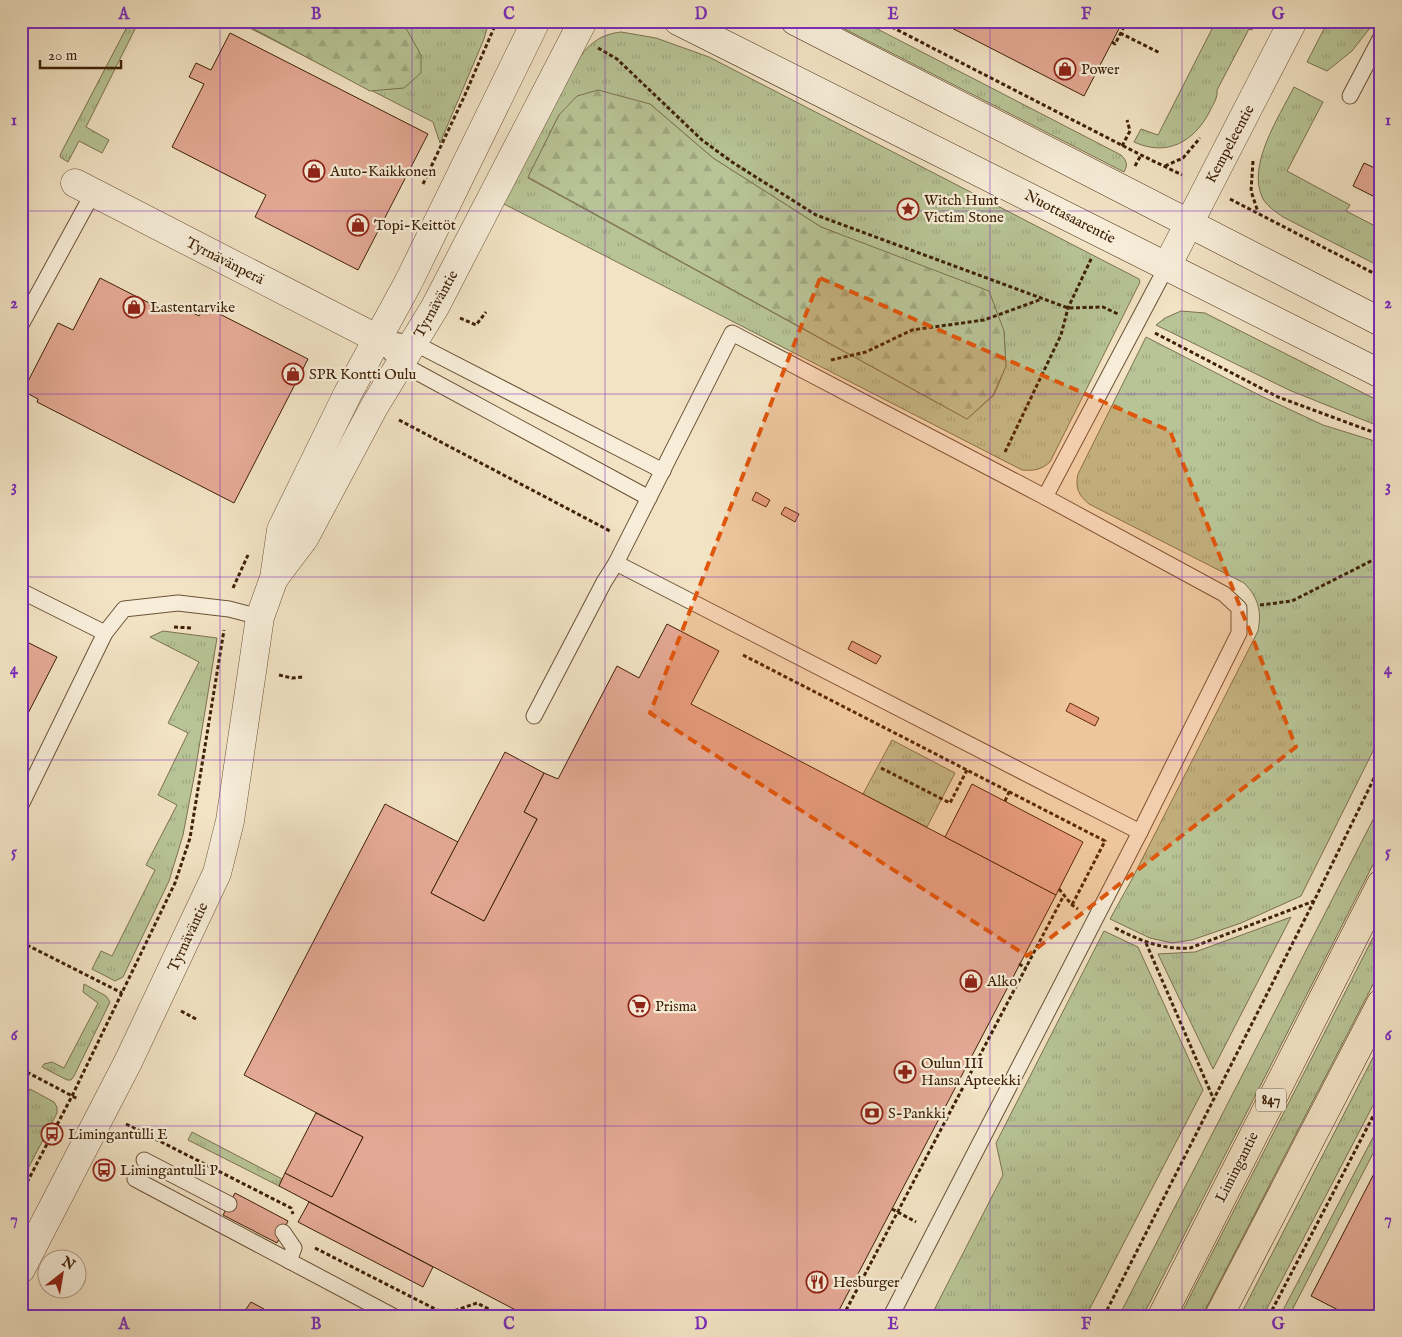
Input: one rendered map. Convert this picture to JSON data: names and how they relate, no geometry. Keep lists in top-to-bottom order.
{
  "streets": {
    "main road": ["847", "Limingantie"],
    "street": [
      "Kempeleentie",
      "Nuottasaarentie",
      "Tyrnävänperä",
      "Tyrnäväntie"
    ]
  },
  "crossings": [
    ["Kempeleentie", "Nuottasaarentie"],
    ["Tyrnävänperä", "Tyrnäväntie"]
  ],
  "places": {
    "shop": [
      "Power",
      "Auto-Kaikkonen",
      "Topi-Keittöt",
      "Lastentarvike",
      "SPR Kontti Oulu",
      "Alko"
    ],
    "place": ["Witch Hunt Victim Stone"],
    "supermarket": ["Prisma"],
    "pharmacy": ["Oulun III Hansa Apteekki"],
    "bank": ["S-Pankki"],
    "bus stop": ["Limingantulli E", "Limingantulli P"],
    "restaurant": ["Hesburger"]
  },
  "scale_bar": "20 m",
  "north": "top right",
  "grid": {
    "columns": [
      "A",
      "B",
      "C",
      "D",
      "E",
      "F",
      "G"
    ],
    "rows": [
      "1",
      "2",
      "3",
      "4",
      "5",
      "6",
      "7"
    ]
  }
}
